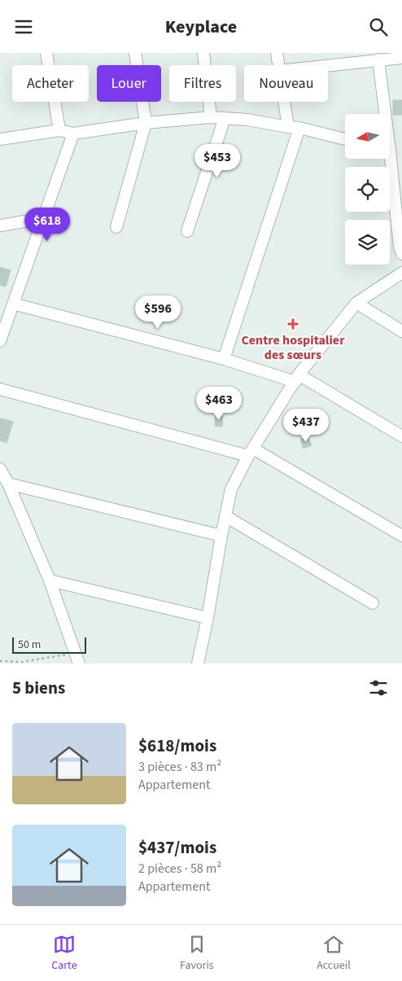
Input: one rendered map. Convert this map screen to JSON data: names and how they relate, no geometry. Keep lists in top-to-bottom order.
{
  "places": {
    "health": ["Centre hospitalier des sœurs"]
  },
  "scale_bar": "50 m",
  "north": "left",
  "page": {
    "header": "Keyplace",
    "chip": [
      "Acheter",
      "Louer",
      "Filtres",
      "Nouveau"
    ],
    "price": [
      "$453",
      "$618",
      "$596",
      "$463",
      "$437"
    ],
    "scale": "50 m",
    "heading": "5 biens",
    "list": [
      {
        "name": "$618/mois",
        "note": "3 pièces · 83 m² · Appartement"
      },
      {
        "name": "$437/mois",
        "note": "2 pièces · 58 m² · Appartement"
      }
    ],
    "tabs": ["Carte", "Favoris", "Accueil"]
  }
}
